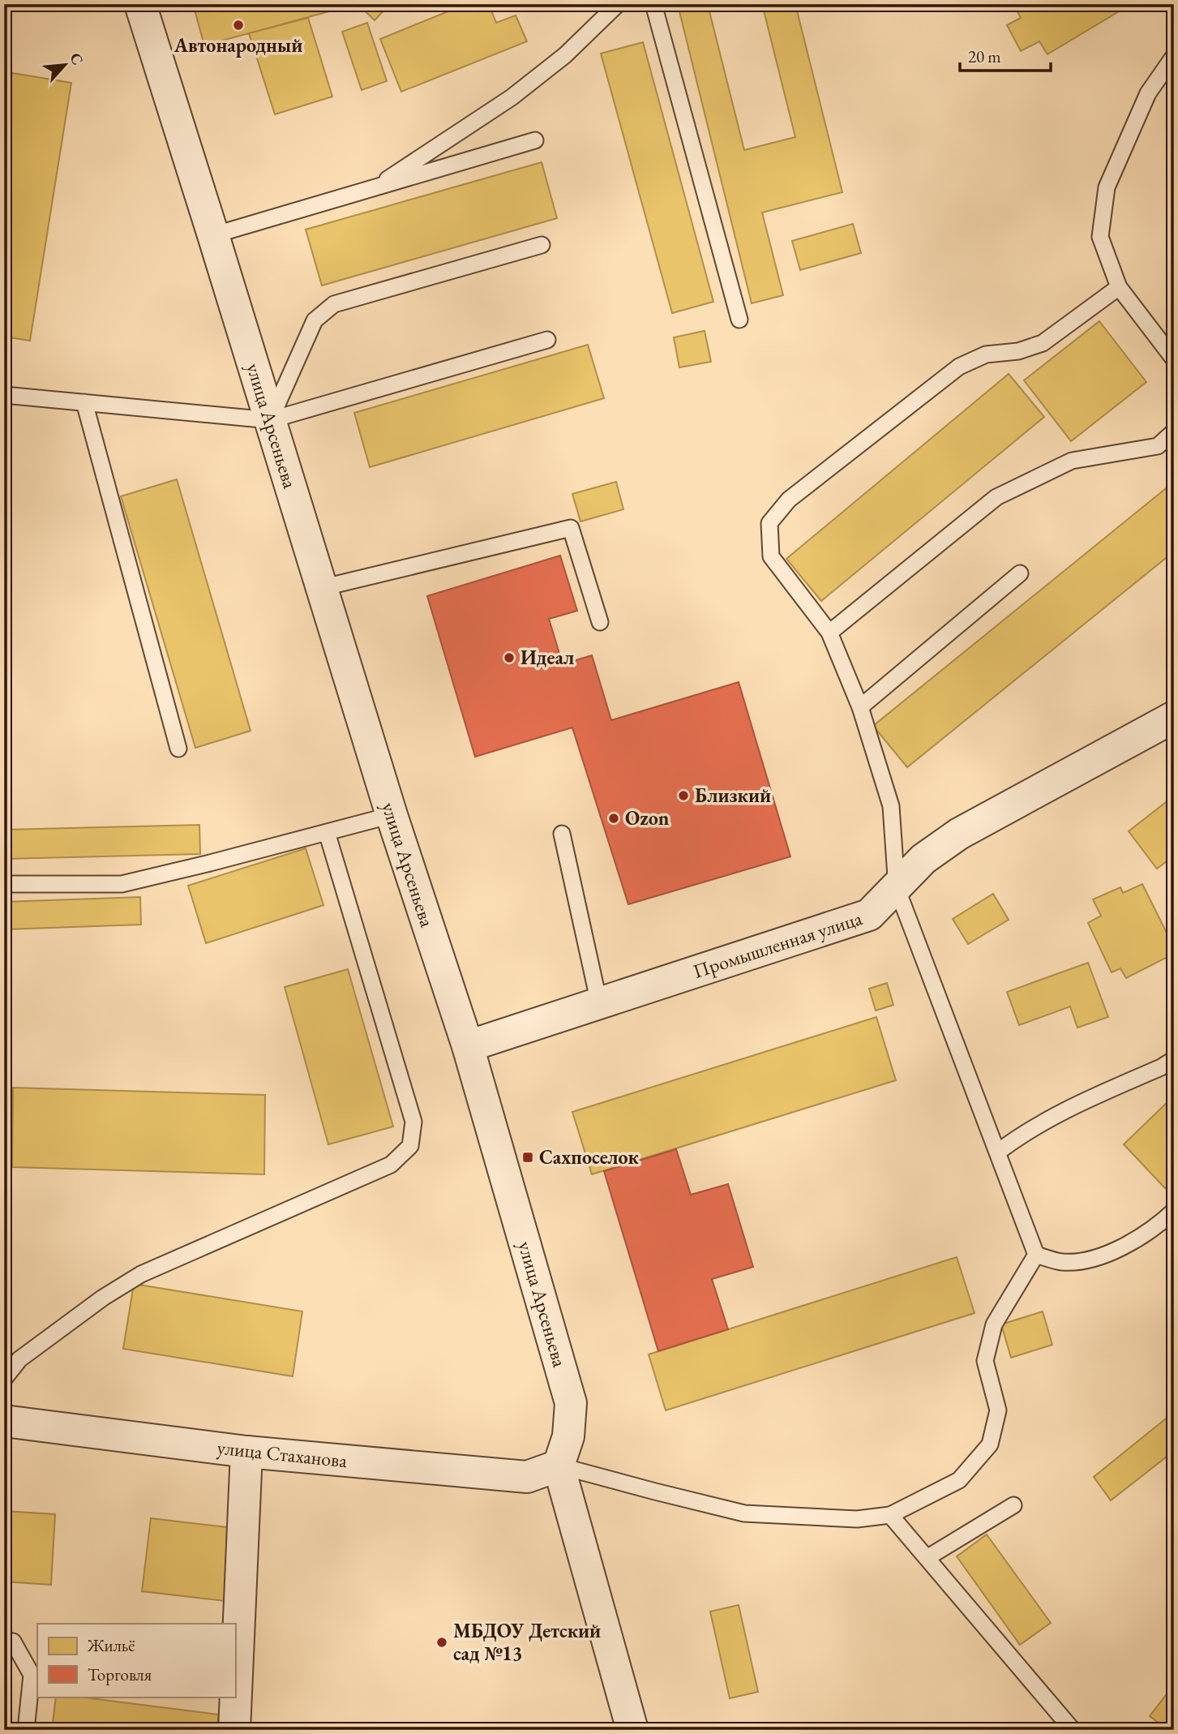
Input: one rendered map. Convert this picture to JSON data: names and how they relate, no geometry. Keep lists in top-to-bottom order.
{
  "streets": {
    "street": ["улица Арсеньева", "Промышленная улица", "улица Стаханова"]
  },
  "crossings": [
    ["улица Арсеньева", "Промышленная улица"],
    ["улица Арсеньева", "улица Стаханова"]
  ],
  "places": {
    "other": [
      "Автонародный",
      "Идеал",
      "Близкий",
      "Ozon",
      "МБДОУ Детский сад №13"
    ],
    "transit": ["Сахпоселок"]
  },
  "legend": ["Жильё", "Торговля"],
  "scale_bar": "20 m",
  "north": "top right"
}
